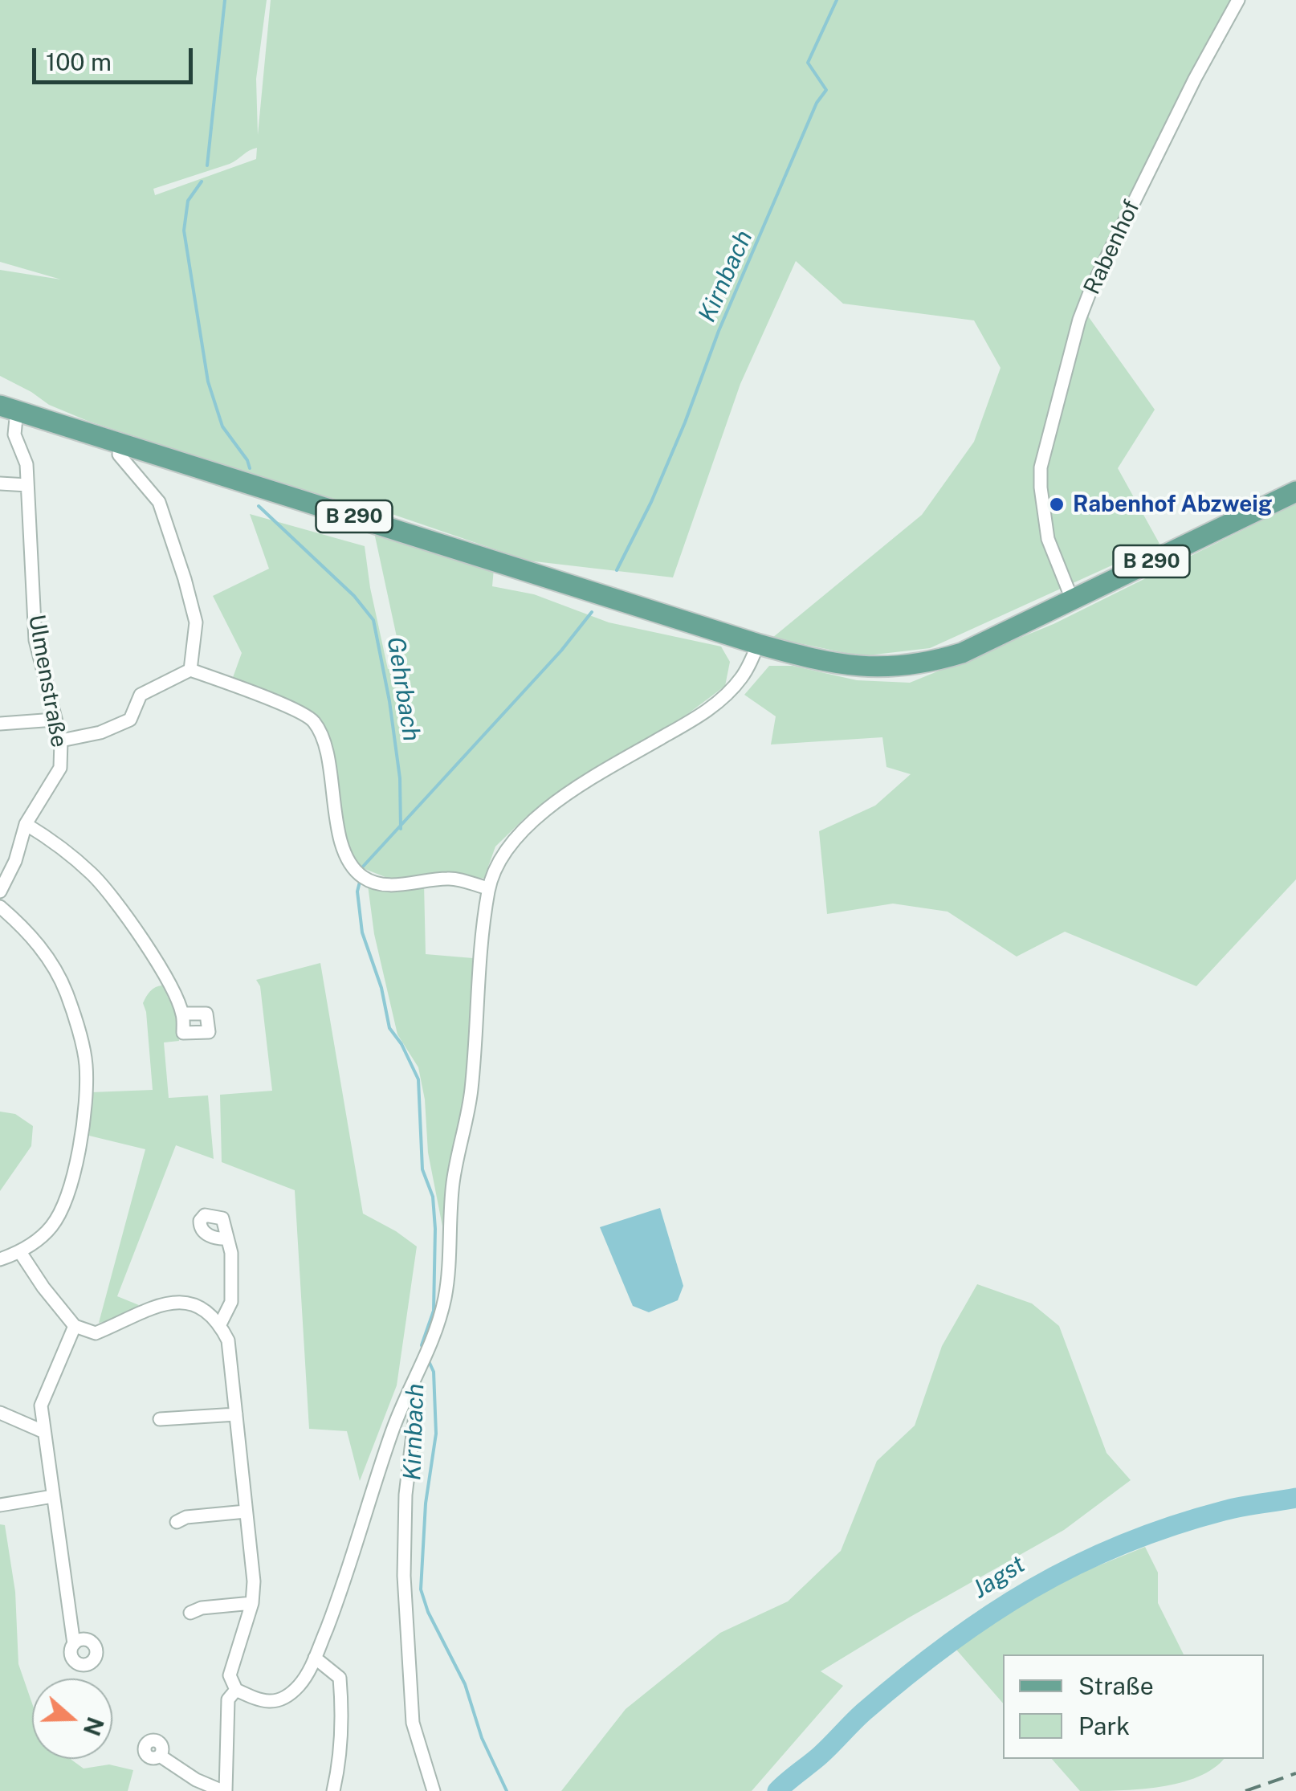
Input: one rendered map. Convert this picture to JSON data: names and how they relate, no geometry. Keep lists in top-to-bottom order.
{
  "streets": {
    "main road": ["B 290"],
    "street": ["Rabenhof", "Ulmenstraße"]
  },
  "crossings": [
    ["Rabenhof", "B 290"],
    ["B 290", "Ulmenstraße"]
  ],
  "water": ["Kirnbach", "Gehrbach", "Jagst"],
  "places": ["Rabenhof Abzweig"],
  "legend": ["Straße", "Park"],
  "scale_bar": "100 m",
  "north": "right"
}
